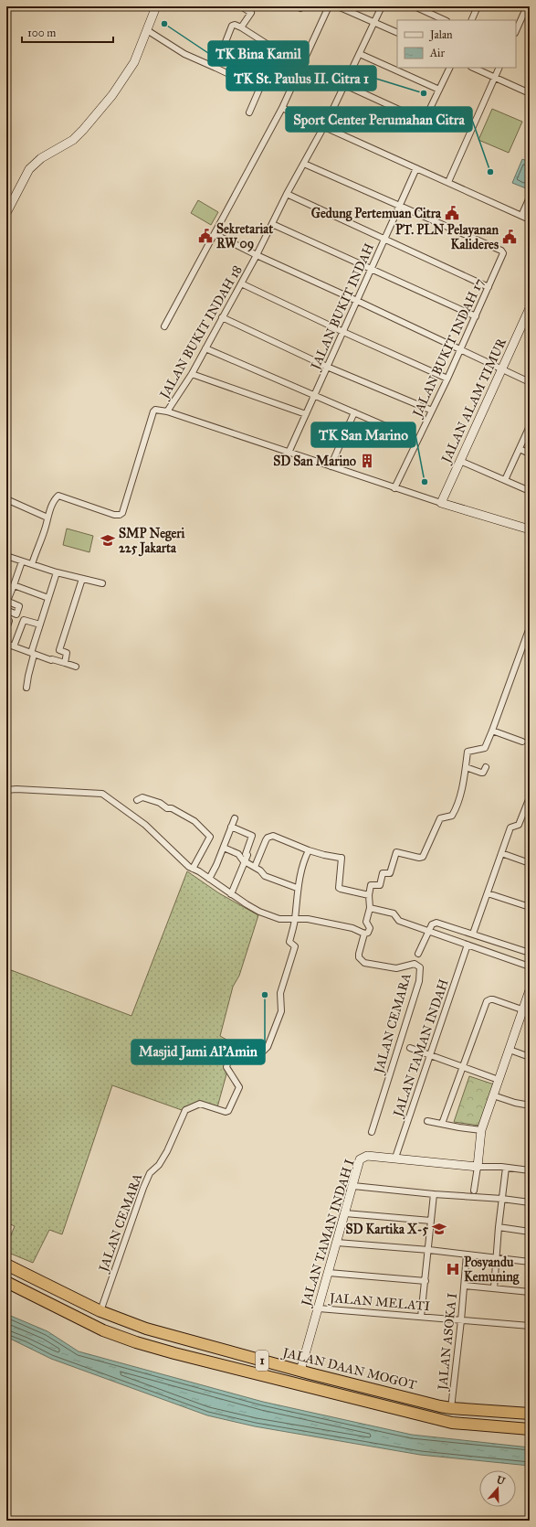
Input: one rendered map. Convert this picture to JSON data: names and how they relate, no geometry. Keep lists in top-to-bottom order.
{
  "streets": {
    "highway": ["1", "JALAN DAAN MOGOT"],
    "street": [
      "JALAN BUKIT INDAH",
      "JALAN BUKIT INDAH 18",
      "JALAN BUKIT INDAH 17",
      "JALAN ALAM TIMUR",
      "JALAN CEMARA",
      "JALAN TAMAN INDAH",
      "JALAN TAMAN INDAH I",
      "JALAN MELATI",
      "JALAN ASOKA I"
    ]
  },
  "crossings": [
    ["JALAN BUKIT INDAH", "JALAN BUKIT INDAH 17"],
    ["JALAN CEMARA", "JALAN DAAN MOGOT"],
    ["JALAN TAMAN INDAH", "JALAN TAMAN INDAH I"],
    ["JALAN TAMAN INDAH I", "JALAN MELATI"],
    ["JALAN TAMAN INDAH I", "JALAN DAAN MOGOT"],
    ["JALAN MELATI", "JALAN ASOKA I"],
    ["JALAN ASOKA I", "JALAN DAAN MOGOT"]
  ],
  "places": {
    "other": [
      "TK Bina Kamil",
      "TK St. Paulus II. Citra 1",
      "Sport Center Perumahan Citra",
      "TK San Marino",
      "Masjid Jami Al'Amin"
    ],
    "public building": ["Gedung Pertemuan Citra", "Sekretariat RW 09", "PT. PLN Pelayanan Kalideres"],
    "building": ["SD San Marino"],
    "school or university": ["SMP Negeri 225 Jakarta", "SD Kartika X-5"],
    "hospital": ["Posyandu Kemuning"]
  },
  "legend": ["Jalan", "Air"],
  "scale_bar": "100 m",
  "north": "top"
}
